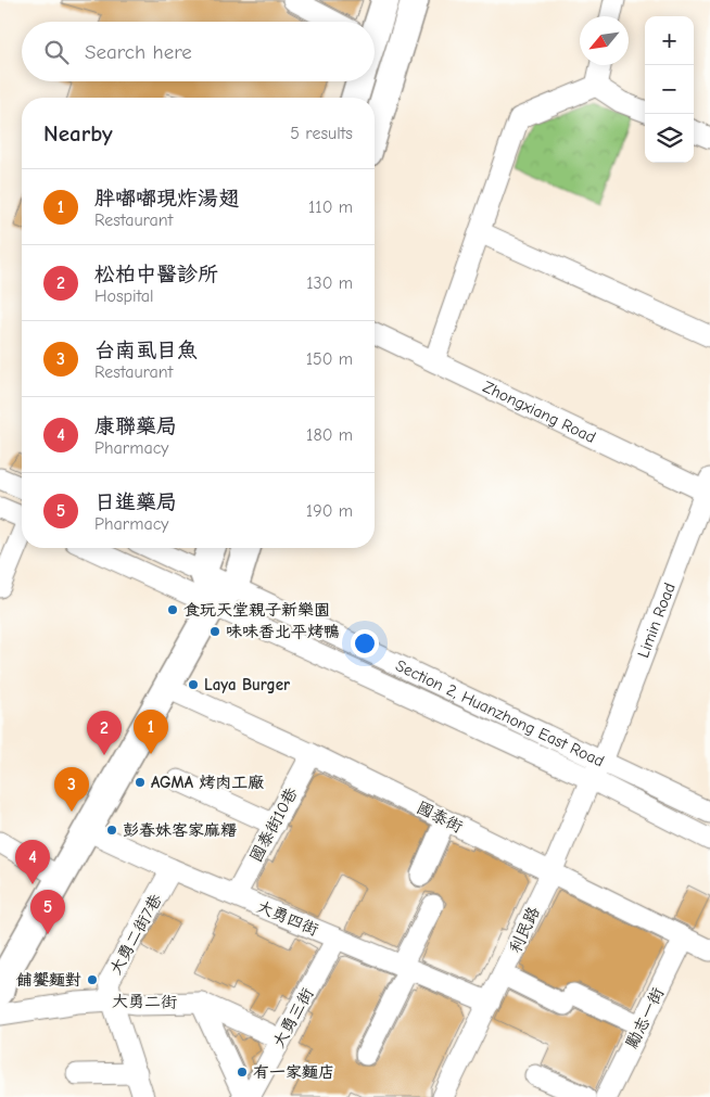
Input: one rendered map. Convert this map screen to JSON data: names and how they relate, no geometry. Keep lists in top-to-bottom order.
{
  "streets": {
    "street": [
      "Zhongxiang Road",
      "Limin Road",
      "Section 2, Huanzhong East Road",
      "國泰街",
      "國泰街10巷",
      "大勇四街",
      "利民路",
      "大勇二街7巷",
      "大勇二街",
      "大勇三街",
      "勵志一街"
    ]
  },
  "crossings": [
    ["Zhongxiang Road", "Limin Road"],
    ["Limin Road", "Section 2, Huanzhong East Road"],
    ["Limin Road", "利民路"],
    ["Section 2, Huanzhong East Road", "利民路"],
    ["國泰街", "國泰街10巷"],
    ["國泰街", "利民路"],
    ["國泰街", "勵志一街"],
    ["國泰街10巷", "大勇四街"],
    ["大勇四街", "利民路"],
    ["大勇四街", "大勇二街7巷"],
    ["大勇四街", "大勇三街"],
    ["大勇二街7巷", "大勇二街"],
    ["大勇二街", "大勇三街"]
  ],
  "places": [
    "食玩天堂親子新樂園",
    "味味香北平烤鴨",
    "Laya Burger",
    "AGMA 烤肉工廠",
    "彭春妹客家麻糬",
    "餔饗麵對",
    "有一家麵店"
  ],
  "north": "bottom left",
  "page": {
    "map_buttons": ["+", "−"],
    "search": "Search here",
    "heading": ["Nearby", "5 results"],
    "list": [
      {
        "mark": "1",
        "name": "胖嘟嘟現炸湯翅",
        "note": "Restaurant",
        "value": "110 m"
      },
      {
        "mark": "2",
        "name": "松柏中醫診所",
        "note": "Hospital",
        "value": "130 m"
      },
      {
        "mark": "3",
        "name": "台南虱目魚",
        "note": "Restaurant",
        "value": "150 m"
      },
      {
        "mark": "4",
        "name": "康聯藥局",
        "note": "Pharmacy",
        "value": "180 m"
      },
      {
        "mark": "5",
        "name": "日進藥局",
        "note": "Pharmacy",
        "value": "190 m"
      }
    ],
    "pins": [
      "1",
      "2",
      "3",
      "4",
      "5"
    ]
  }
}
